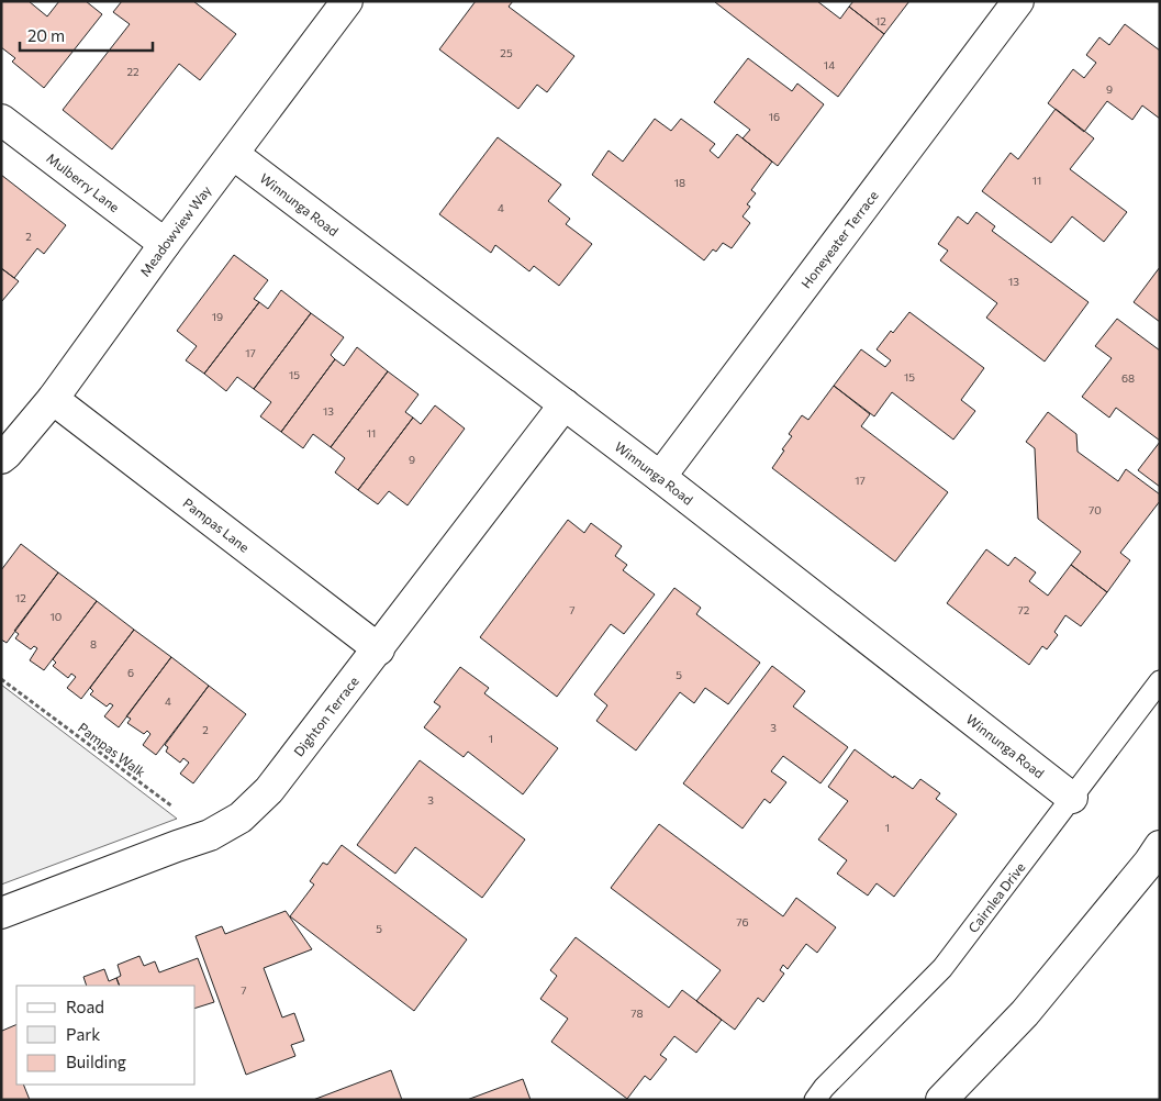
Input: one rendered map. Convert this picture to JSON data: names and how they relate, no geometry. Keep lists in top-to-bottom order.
{
  "streets": {
    "street": [
      "Mulberry Lane",
      "Winnunga Road",
      "Meadowview Way",
      "Honeyeater Terrace",
      "Pampas Lane",
      "Dighton Terrace"
    ],
    "lane": ["Cairnlea Drive"],
    "path": ["Pampas Walk"]
  },
  "crossings": [
    ["Mulberry Lane", "Meadowview Way"],
    ["Winnunga Road", "Meadowview Way"],
    ["Winnunga Road", "Honeyeater Terrace"],
    ["Winnunga Road", "Dighton Terrace"],
    ["Winnunga Road", "Cairnlea Drive"],
    ["Meadowview Way", "Pampas Lane"],
    ["Pampas Lane", "Dighton Terrace"],
    ["Dighton Terrace", "Pampas Walk"]
  ],
  "house_numbers": [
    "12",
    "25",
    "14",
    "22",
    "9",
    "16",
    "11",
    "18",
    "4",
    "2",
    "13",
    "19",
    "17",
    "15",
    "15",
    "68",
    "13",
    "11",
    "9",
    "17",
    "70",
    "12",
    "7",
    "72",
    "10",
    "8",
    "6",
    "5",
    "4",
    "3",
    "2",
    "1",
    "3",
    "1",
    "76",
    "5",
    "7",
    "78"
  ],
  "legend": ["Road", "Park", "Building"],
  "scale_bar": "20 m"
}
